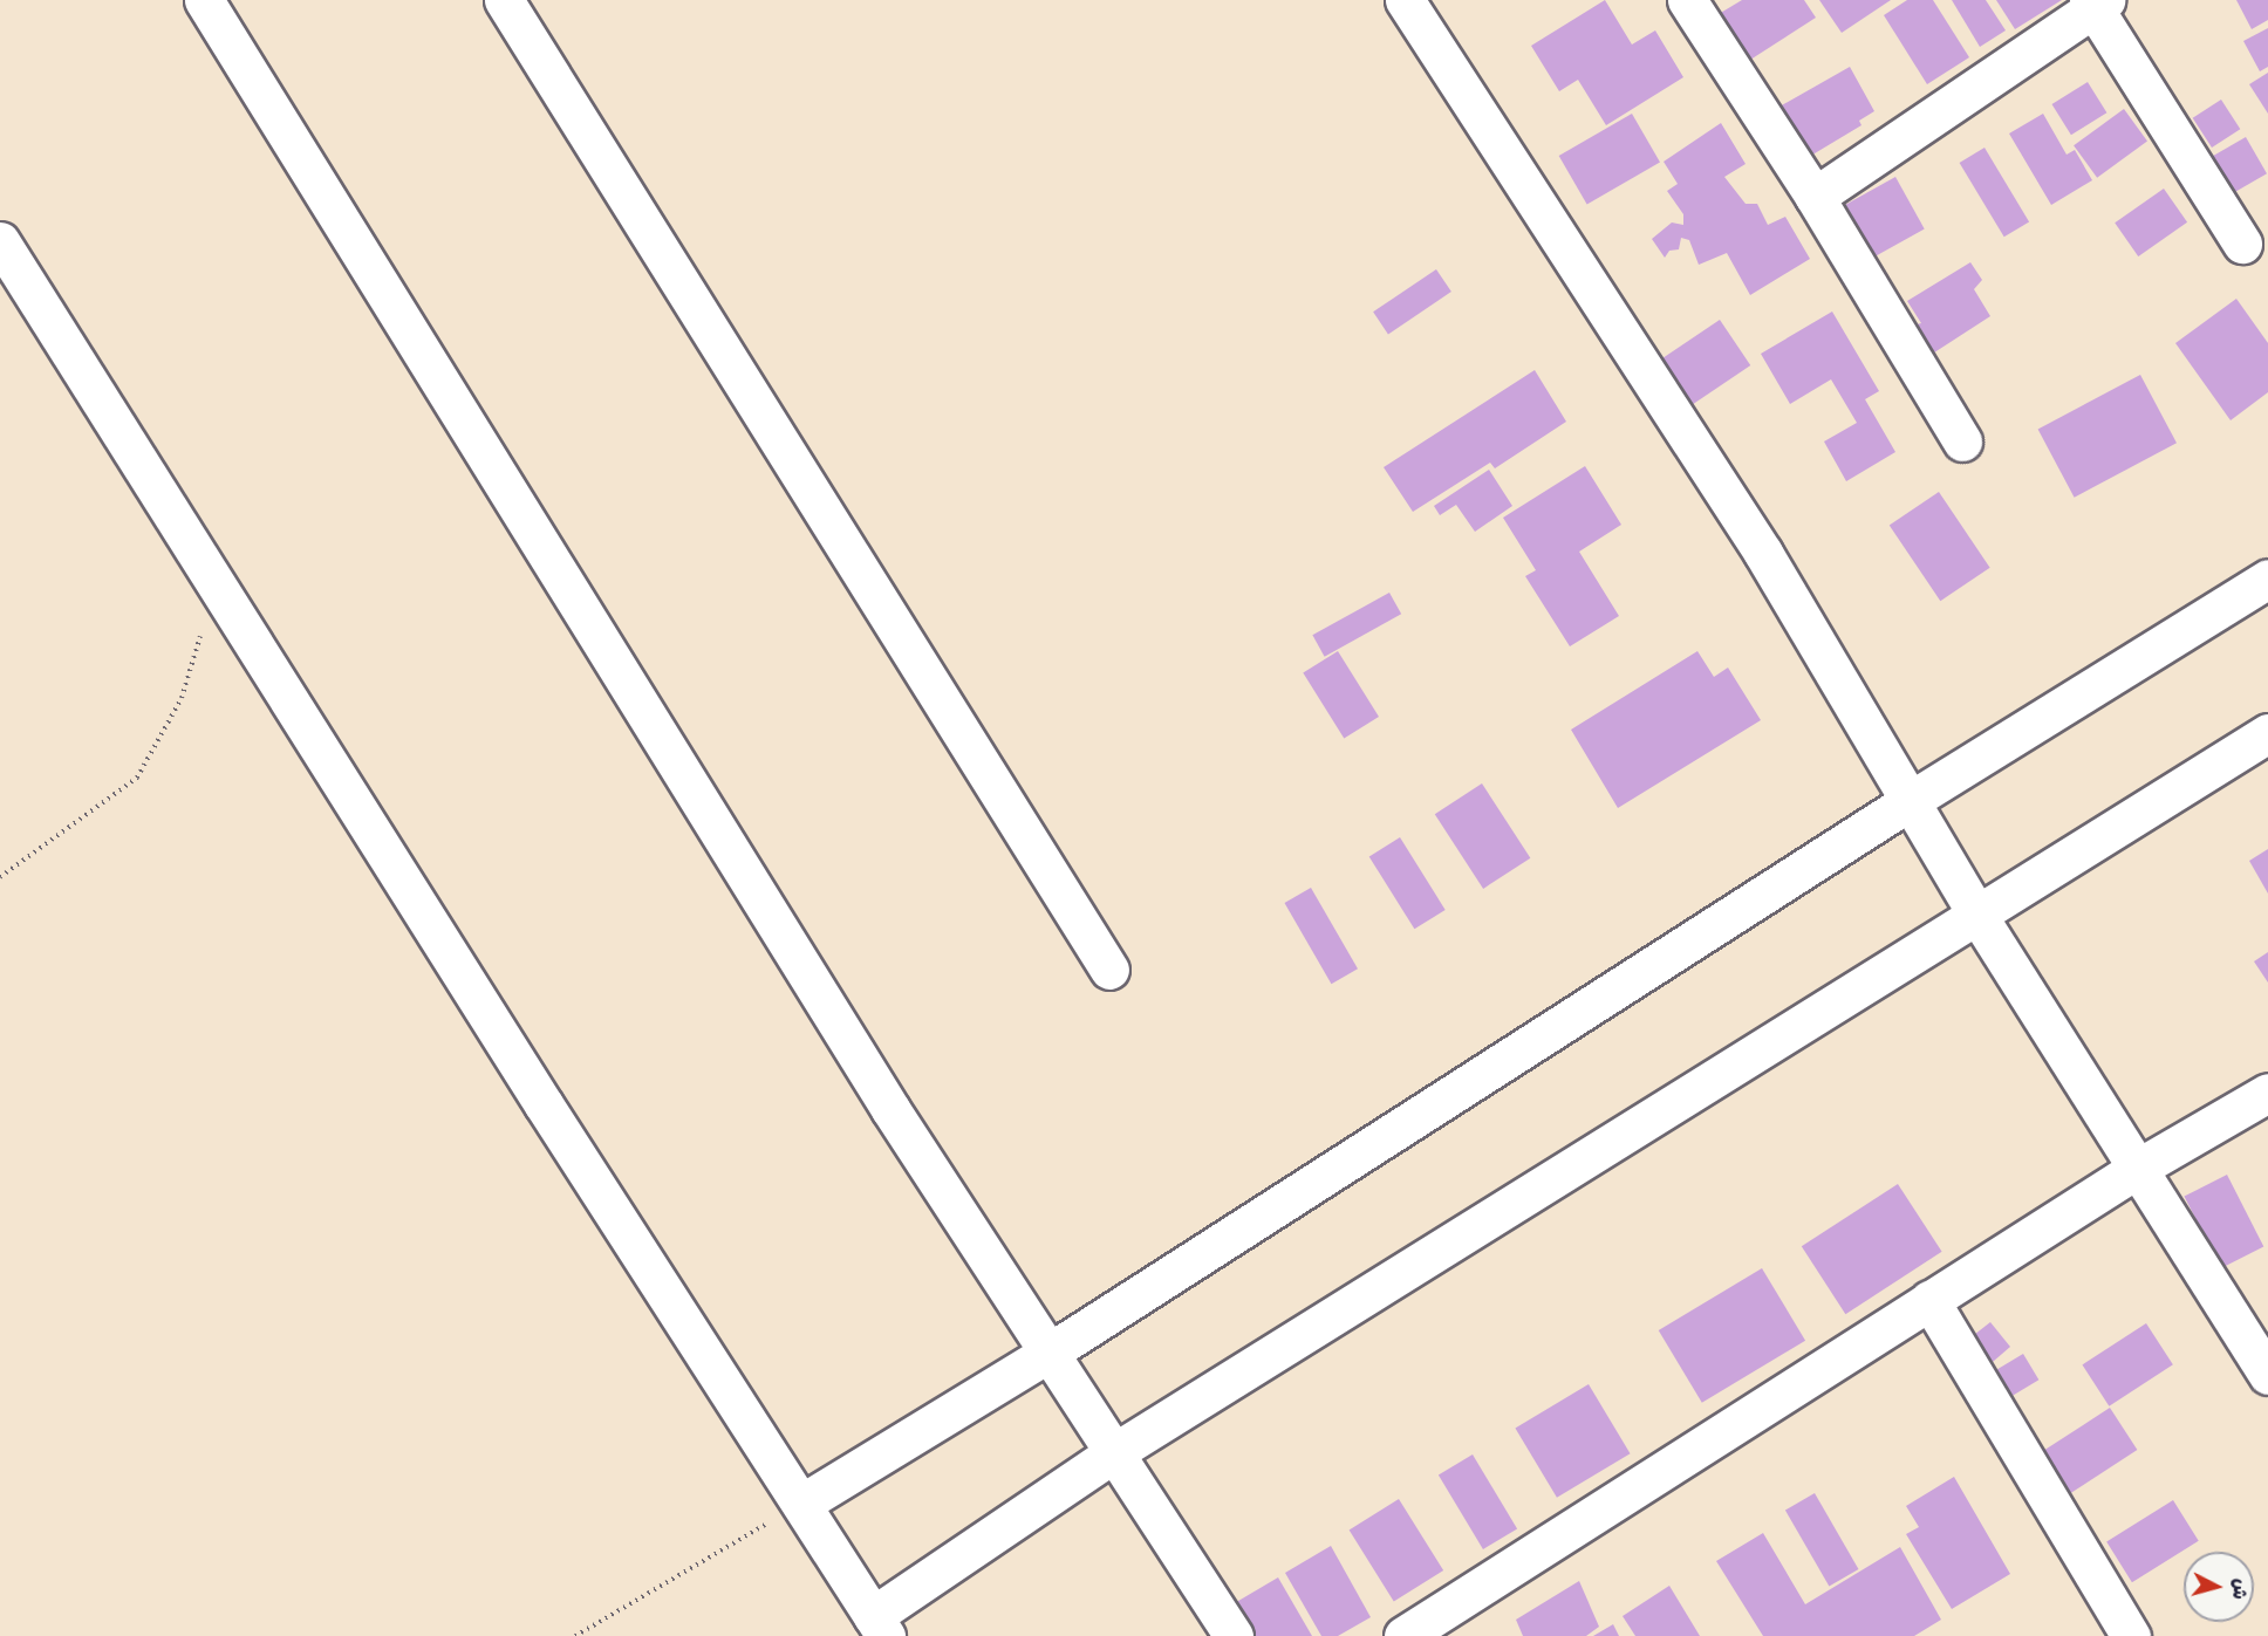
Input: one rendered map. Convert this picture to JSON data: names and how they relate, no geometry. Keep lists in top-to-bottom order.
{
  "north": "right"
}
